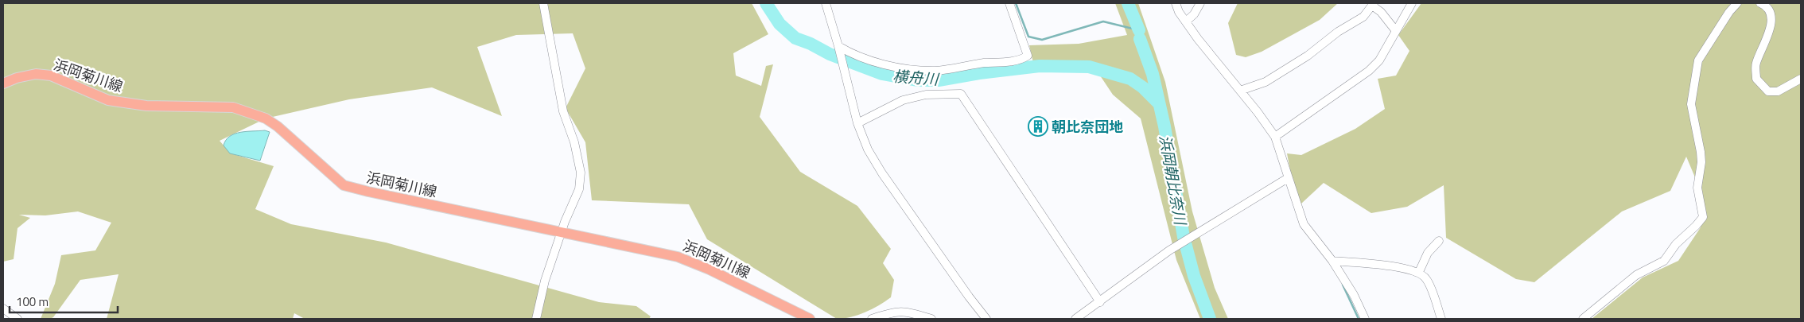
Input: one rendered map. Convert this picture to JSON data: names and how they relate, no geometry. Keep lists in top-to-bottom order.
{
  "streets": {
    "main road": ["浜岡菊川線"]
  },
  "water": ["横舟川", "浜岡朝比奈川"],
  "places": {
    "building": ["朝比奈団地"]
  },
  "scale_bar": "100 m"
}
